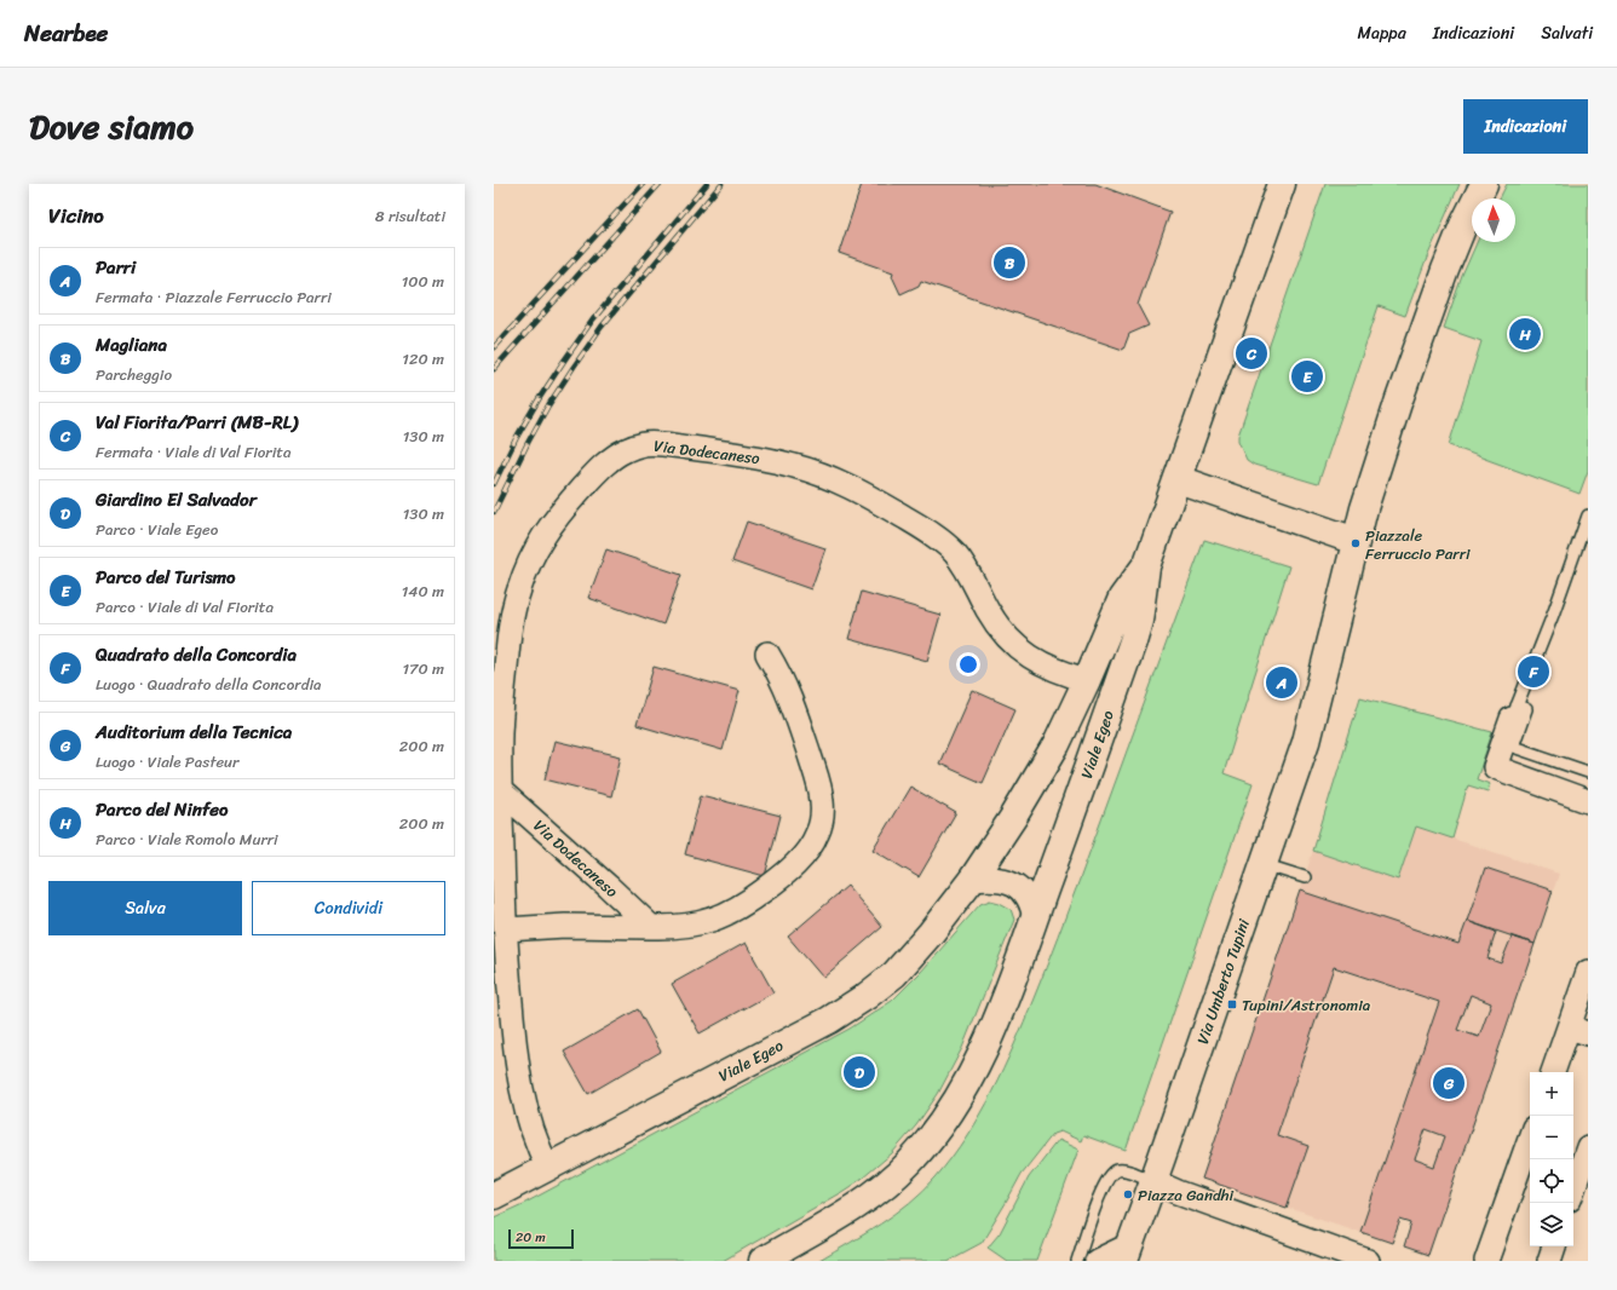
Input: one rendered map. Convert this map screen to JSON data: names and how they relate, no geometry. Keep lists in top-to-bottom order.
{
  "streets": {
    "main road": ["Viale Egeo", "Via Umberto Tupini"],
    "street": ["Via Dodecaneso"]
  },
  "crossings": [
    ["Via Dodecaneso", "Viale Egeo"]
  ],
  "places": {
    "other": ["Piazzale Ferruccio Parri", "Piazza Gandhi"],
    "transit": ["Tupini/Astronomia"]
  },
  "scale_bar": "20 m",
  "north": "top",
  "page": {
    "header": "Nearbee",
    "nav": ["Mappa", "Indicazioni", "Salvati"],
    "title": "Dove siamo",
    "buttons": [
      "Indicazioni",
      ["Salva", "Condividi"]
    ],
    "heading": ["Vicino", "8 risultati"],
    "pins": [
      "B",
      "H",
      "C",
      "E",
      "F",
      "A",
      "D",
      "G"
    ],
    "list": [
      {
        "mark": "A",
        "name": "Parri",
        "note": "Fermata · Piazzale Ferruccio Parri",
        "value": "100 m"
      },
      {
        "mark": "B",
        "name": "Magliana",
        "note": "Parcheggio",
        "value": "120 m"
      },
      {
        "mark": "C",
        "name": "Val Fiorita/Parri (MB-RL)",
        "note": "Fermata · Viale di Val Fiorita",
        "value": "130 m"
      },
      {
        "mark": "D",
        "name": "Giardino El Salvador",
        "note": "Parco · Viale Egeo",
        "value": "130 m"
      },
      {
        "mark": "E",
        "name": "Parco del Turismo",
        "note": "Parco · Viale di Val Fiorita",
        "value": "140 m"
      },
      {
        "mark": "F",
        "name": "Quadrato della Concordia",
        "note": "Luogo · Quadrato della Concordia",
        "value": "170 m"
      },
      {
        "mark": "G",
        "name": "Auditorium della Tecnica",
        "note": "Luogo · Viale Pasteur",
        "value": "200 m"
      },
      {
        "mark": "H",
        "name": "Parco del Ninfeo",
        "note": "Parco · Viale Romolo Murri",
        "value": "200 m"
      }
    ],
    "map_buttons": ["+", "−"],
    "scale": "20 m"
  }
}
